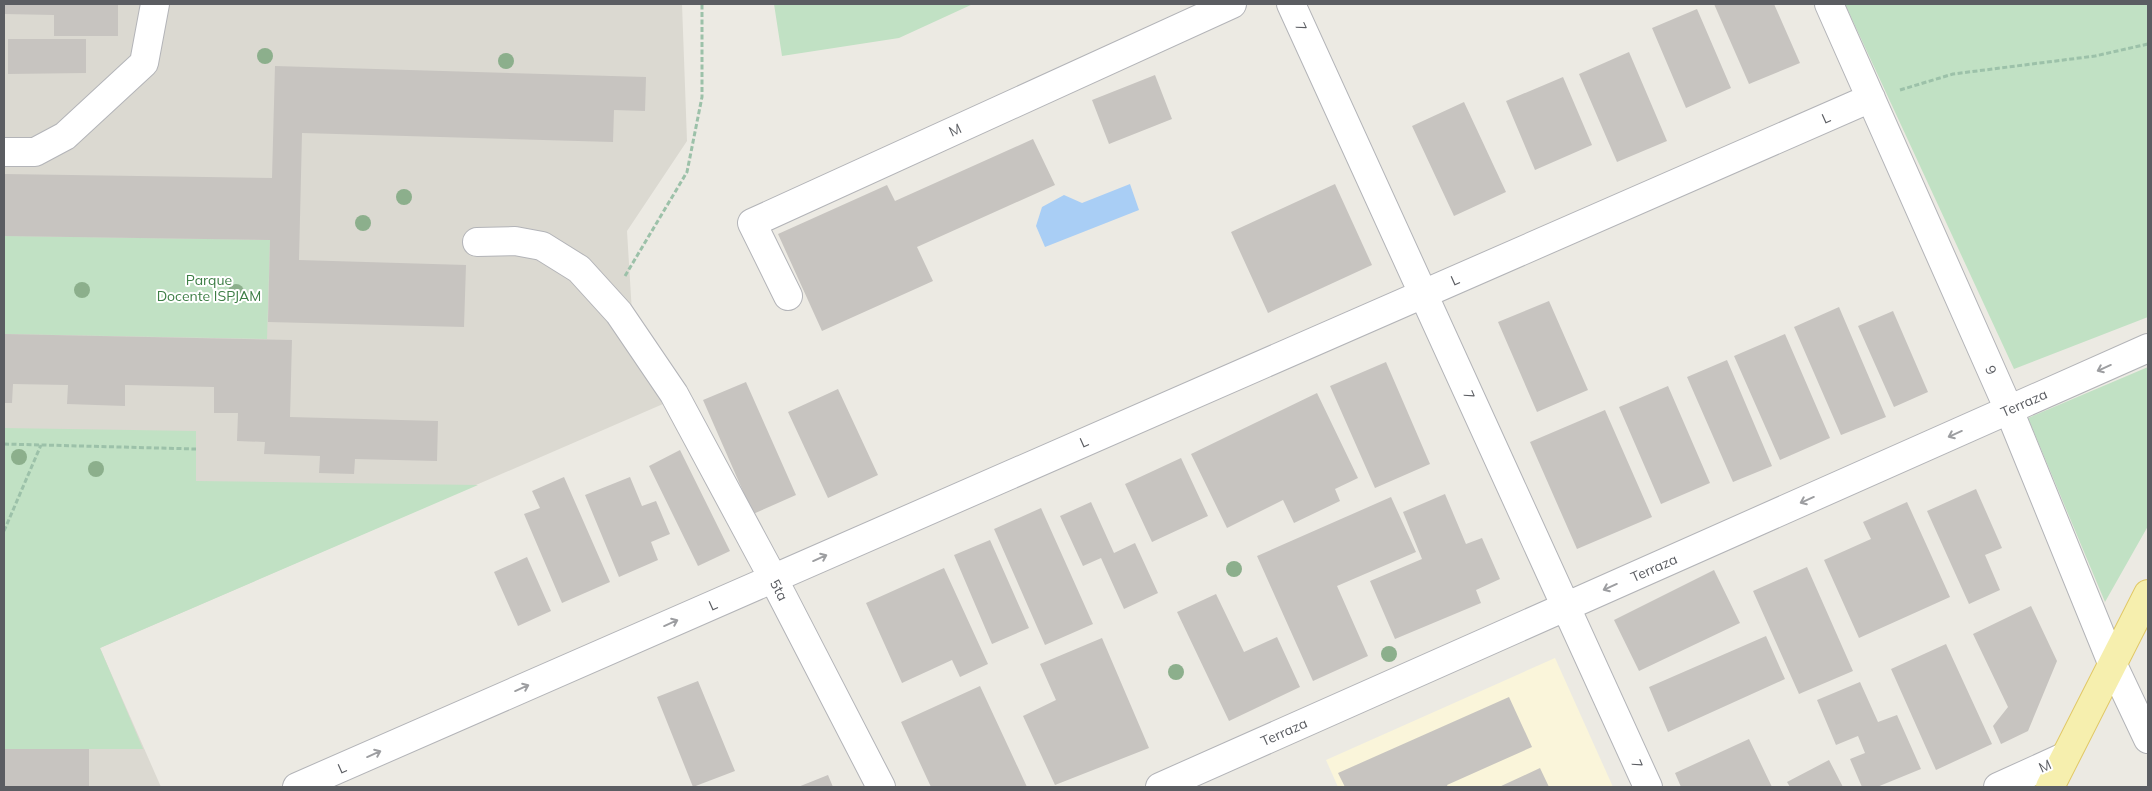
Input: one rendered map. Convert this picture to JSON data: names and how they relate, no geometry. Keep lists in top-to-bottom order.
{
  "streets": {
    "street": [
      "7",
      "L",
      "M",
      "9",
      "Terraza",
      "5ta"
    ]
  },
  "crossings": [
    ["7", "L"],
    ["7", "Terraza"],
    ["L", "9"],
    ["L", "5ta"],
    ["9", "Terraza"]
  ],
  "one_way": ["L", "Terraza"],
  "parks": ["Parque Docente ISPJAM"]
}
